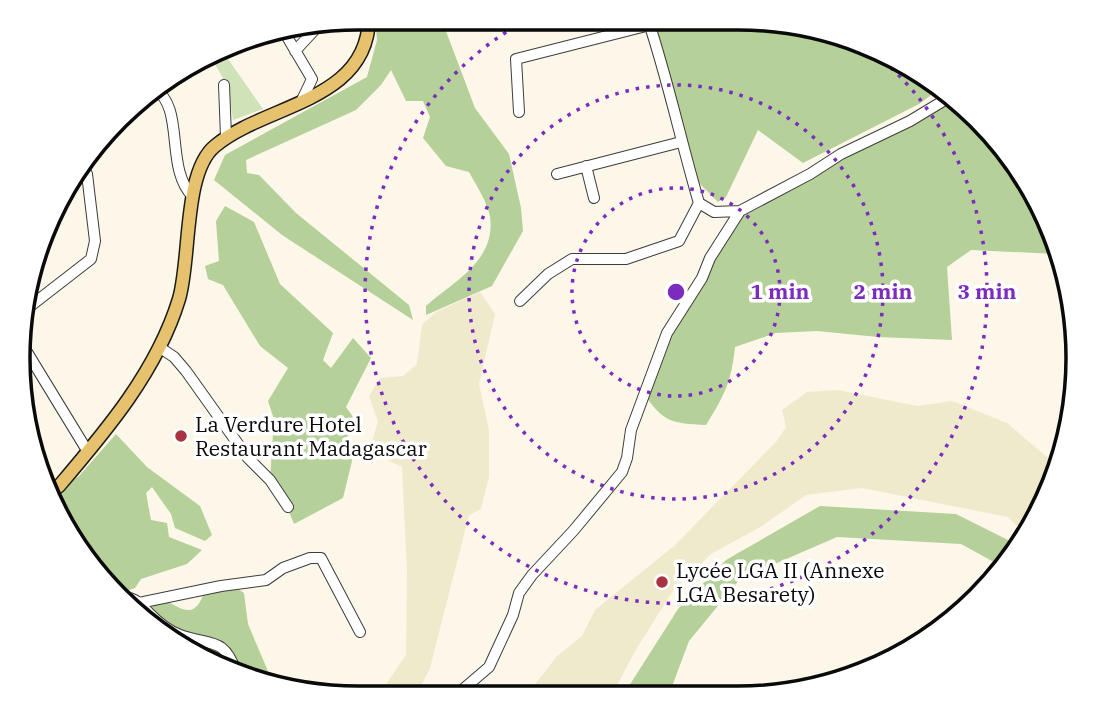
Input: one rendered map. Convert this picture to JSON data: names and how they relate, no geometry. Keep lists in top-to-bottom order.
{
  "places": ["La Verdure Hotel Restaurant Madagascar", "Lycée LGA II (Annexe LGA Besarety)"],
  "rings": ["1 min", "2 min", "3 min"]
}
